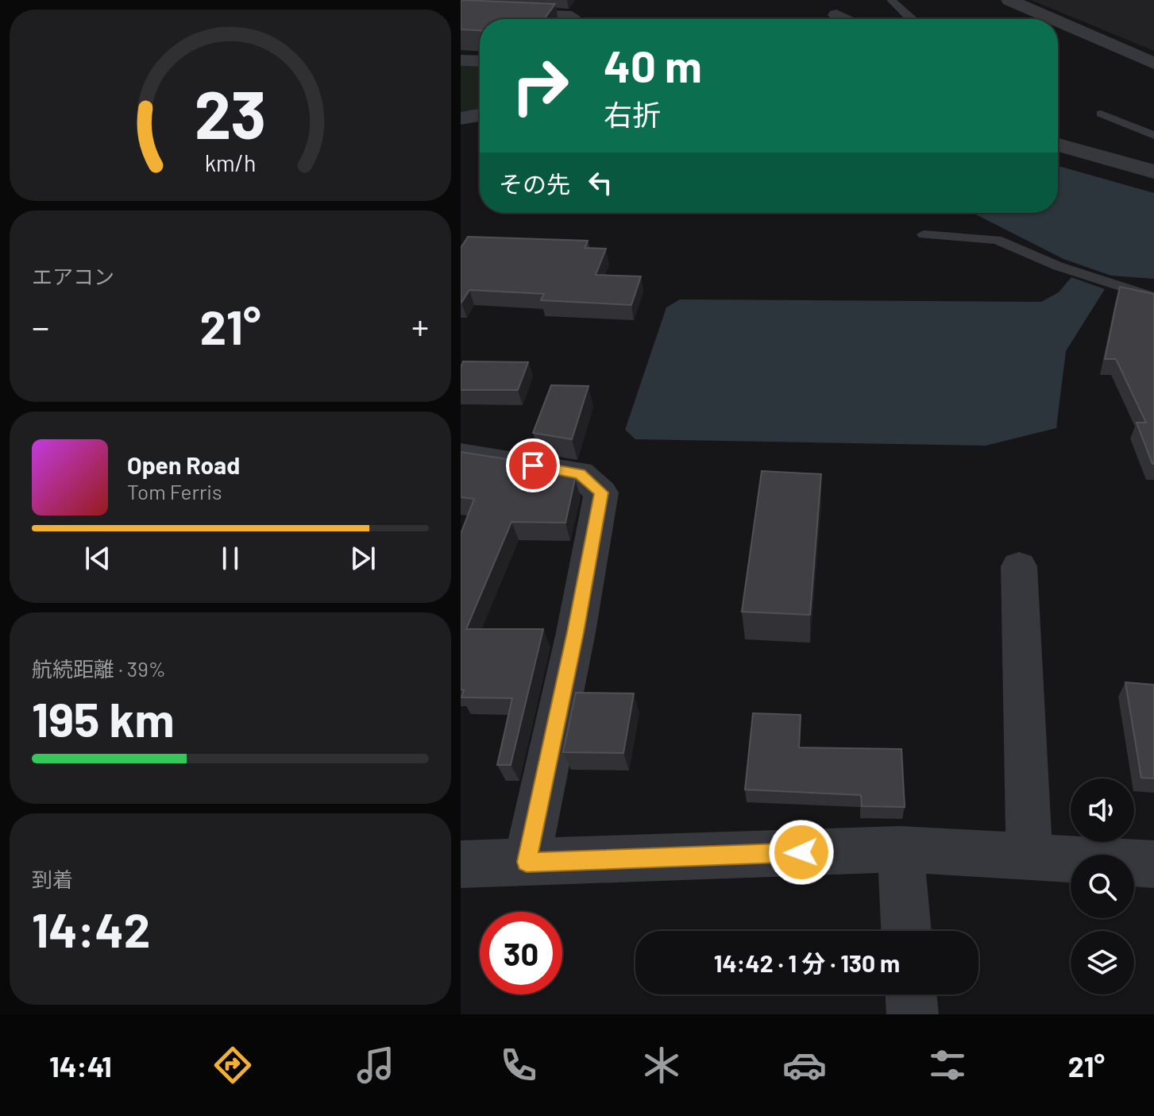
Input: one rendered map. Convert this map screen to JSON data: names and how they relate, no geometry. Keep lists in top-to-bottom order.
{
  "page": {
    "turn": ["40 m", "右折"],
    "then": "その先",
    "tile": [
      "エアコン",
      ["航続距離 · 39%", "195 km"],
      ["到着", "14:42"]
    ],
    "heat": ["−", "21°", "+"],
    "song": ["Open Road", "Tom Ferris"],
    "limit": "30",
    "trip": "14:42 · 1 分 · 130 m",
    "tabs": ["14:41", "21°"],
    "gauge": ["23", "km/h"]
  }
}
